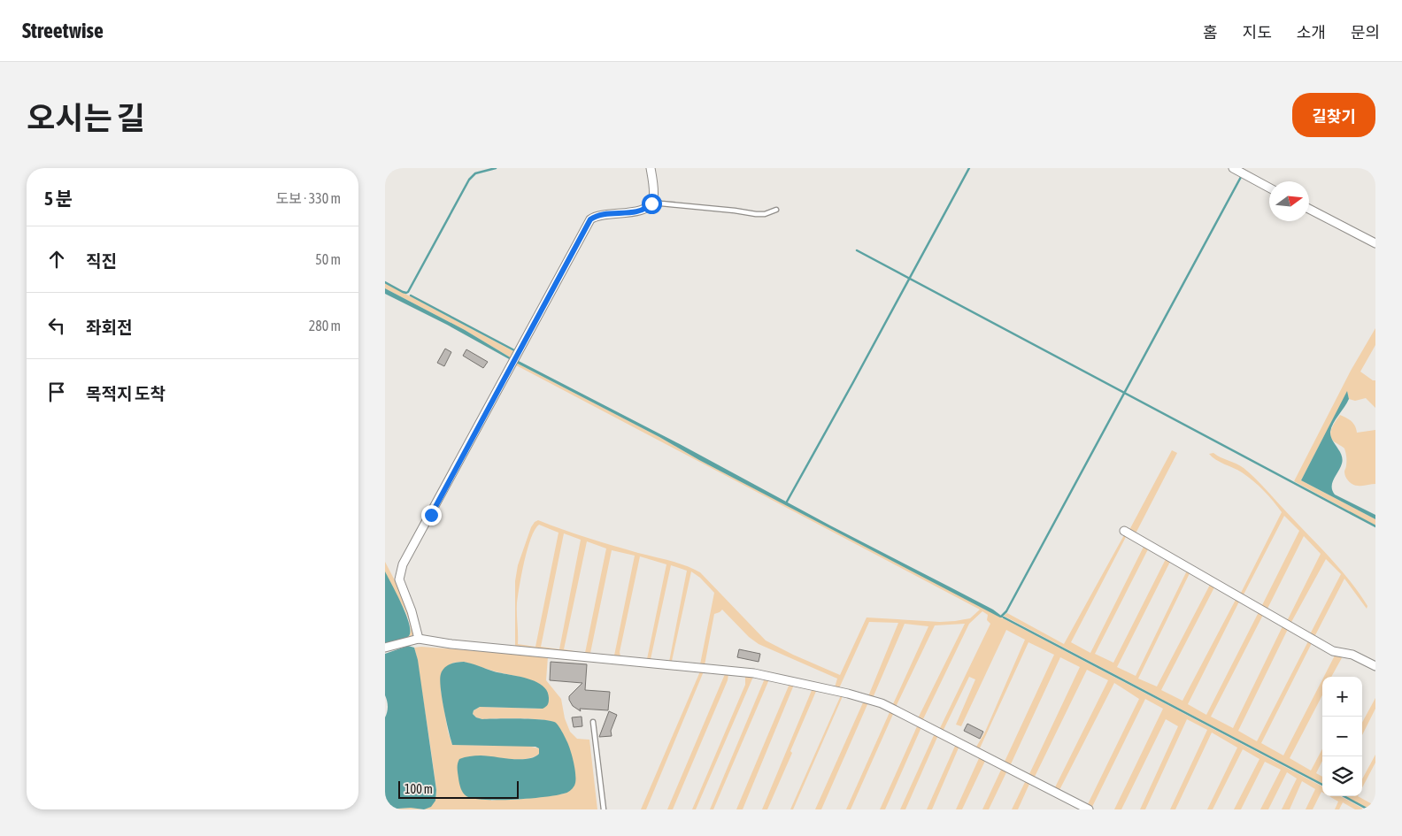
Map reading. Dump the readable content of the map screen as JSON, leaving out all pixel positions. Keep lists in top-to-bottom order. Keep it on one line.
{"scale_bar":"100 m","north":"right","page":{"header":"Streetwise","nav":["홈","지도","소개","문의"],"title":"오시는 길","buttons":"길찾기","heading":["5 분","도보 · 330 m"],"list":[["직진","50 m"],["좌회전","280 m"],"목적지 도착"],"map_buttons":["+","−"],"scale":"100 m"}}
